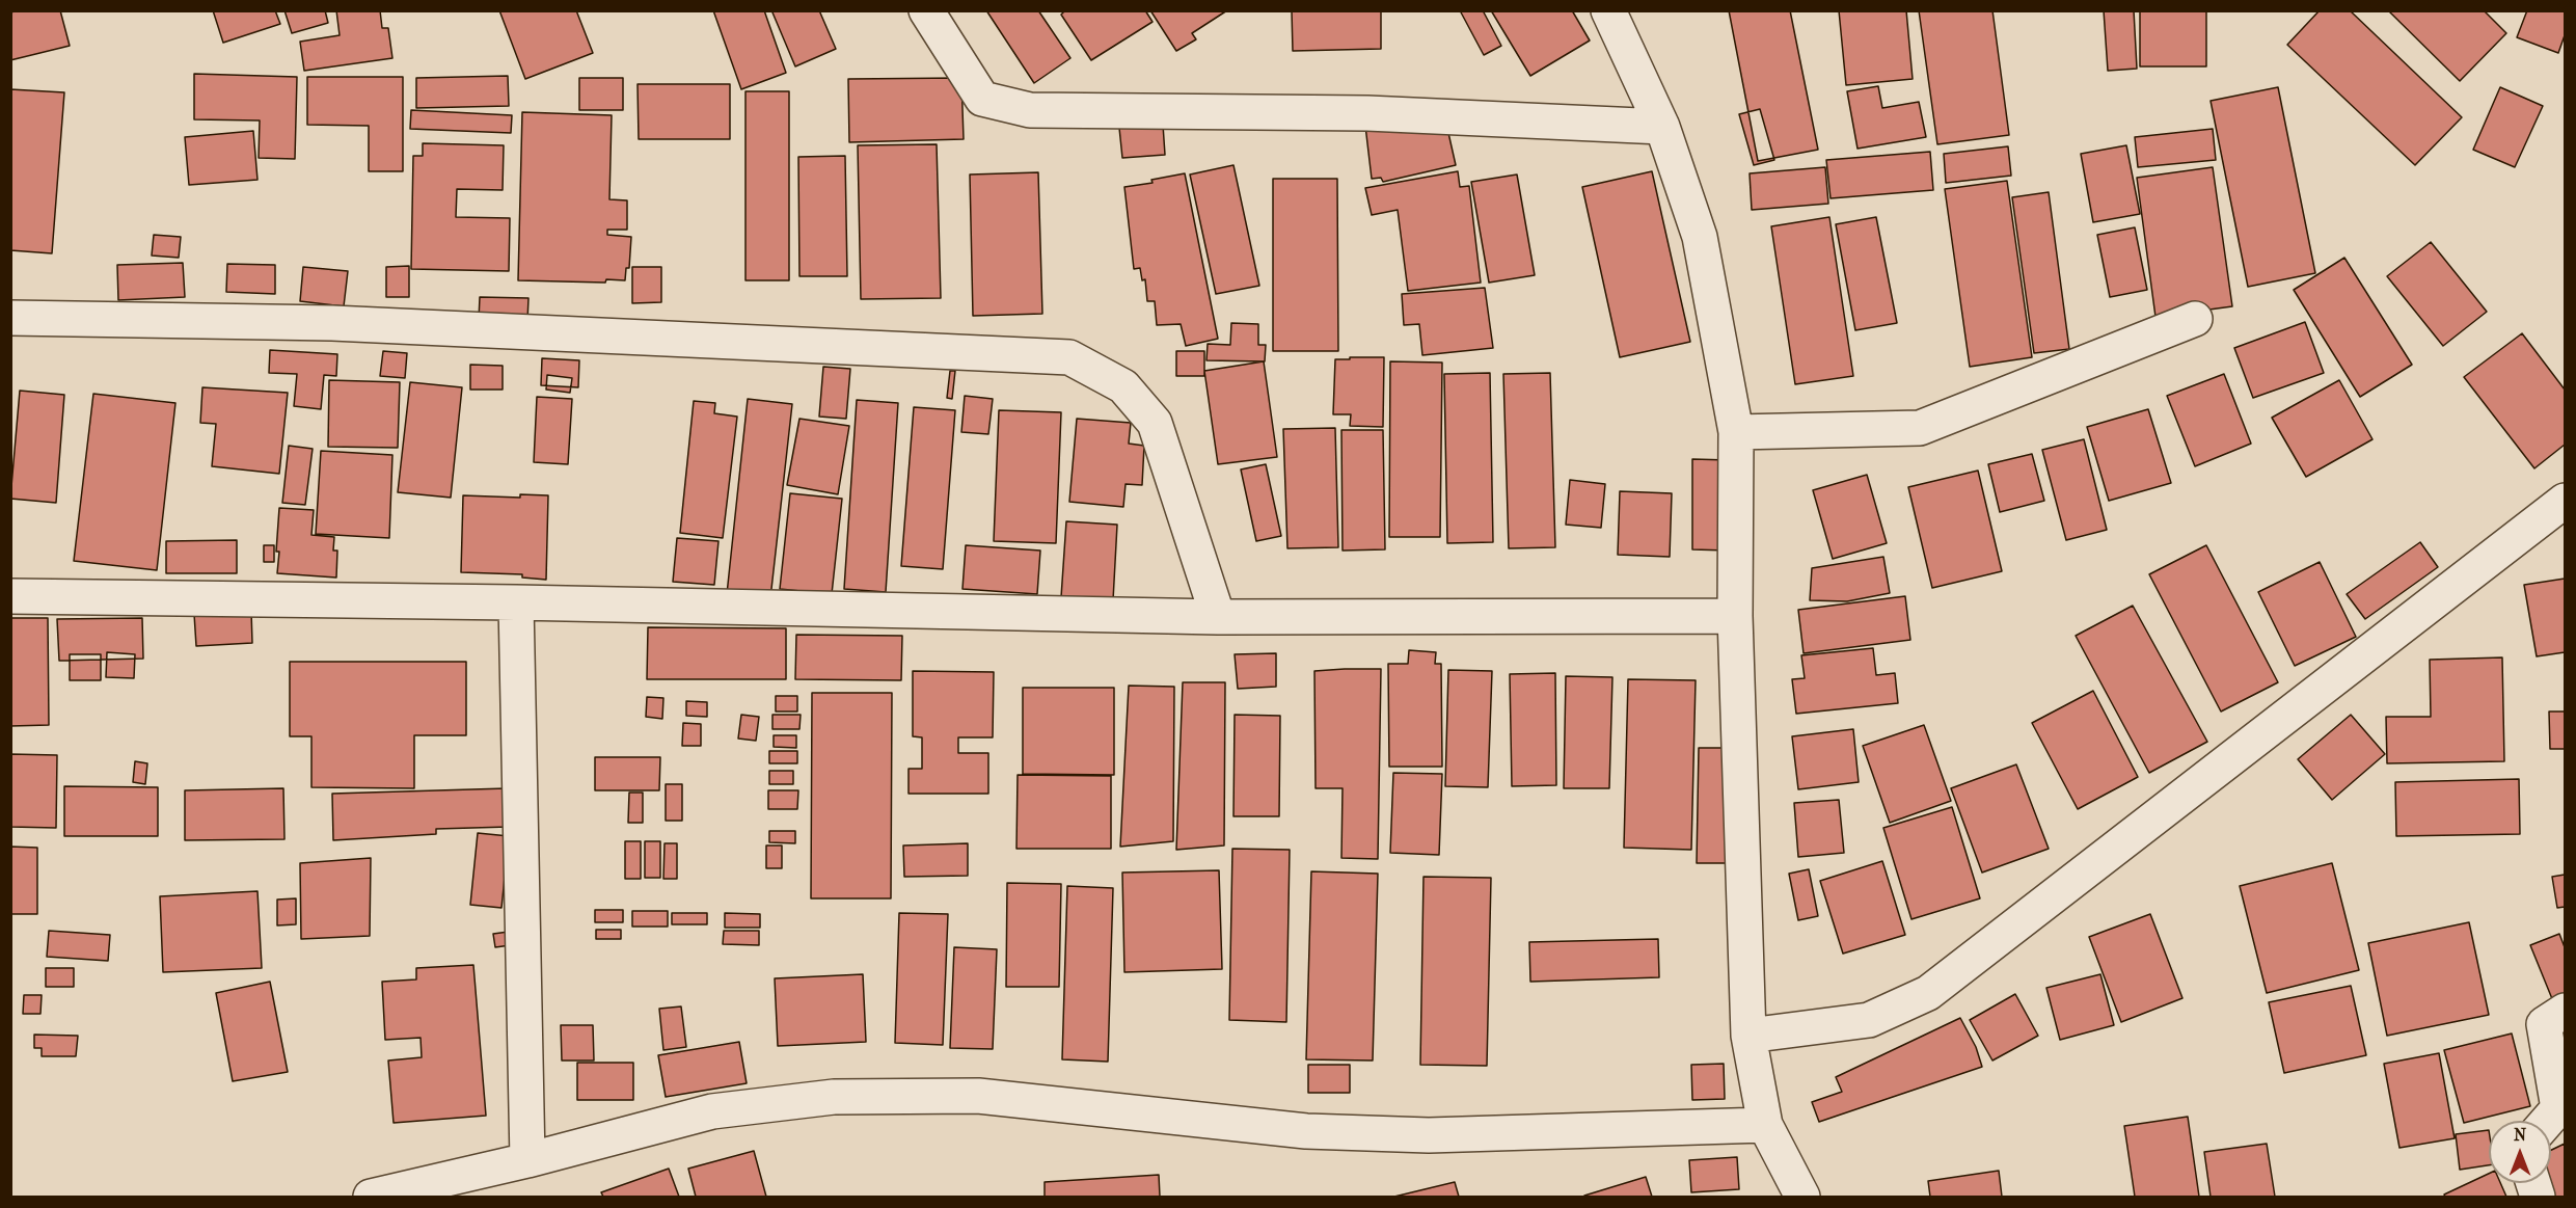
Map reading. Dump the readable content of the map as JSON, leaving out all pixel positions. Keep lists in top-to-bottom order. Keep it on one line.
{"north":"top"}
